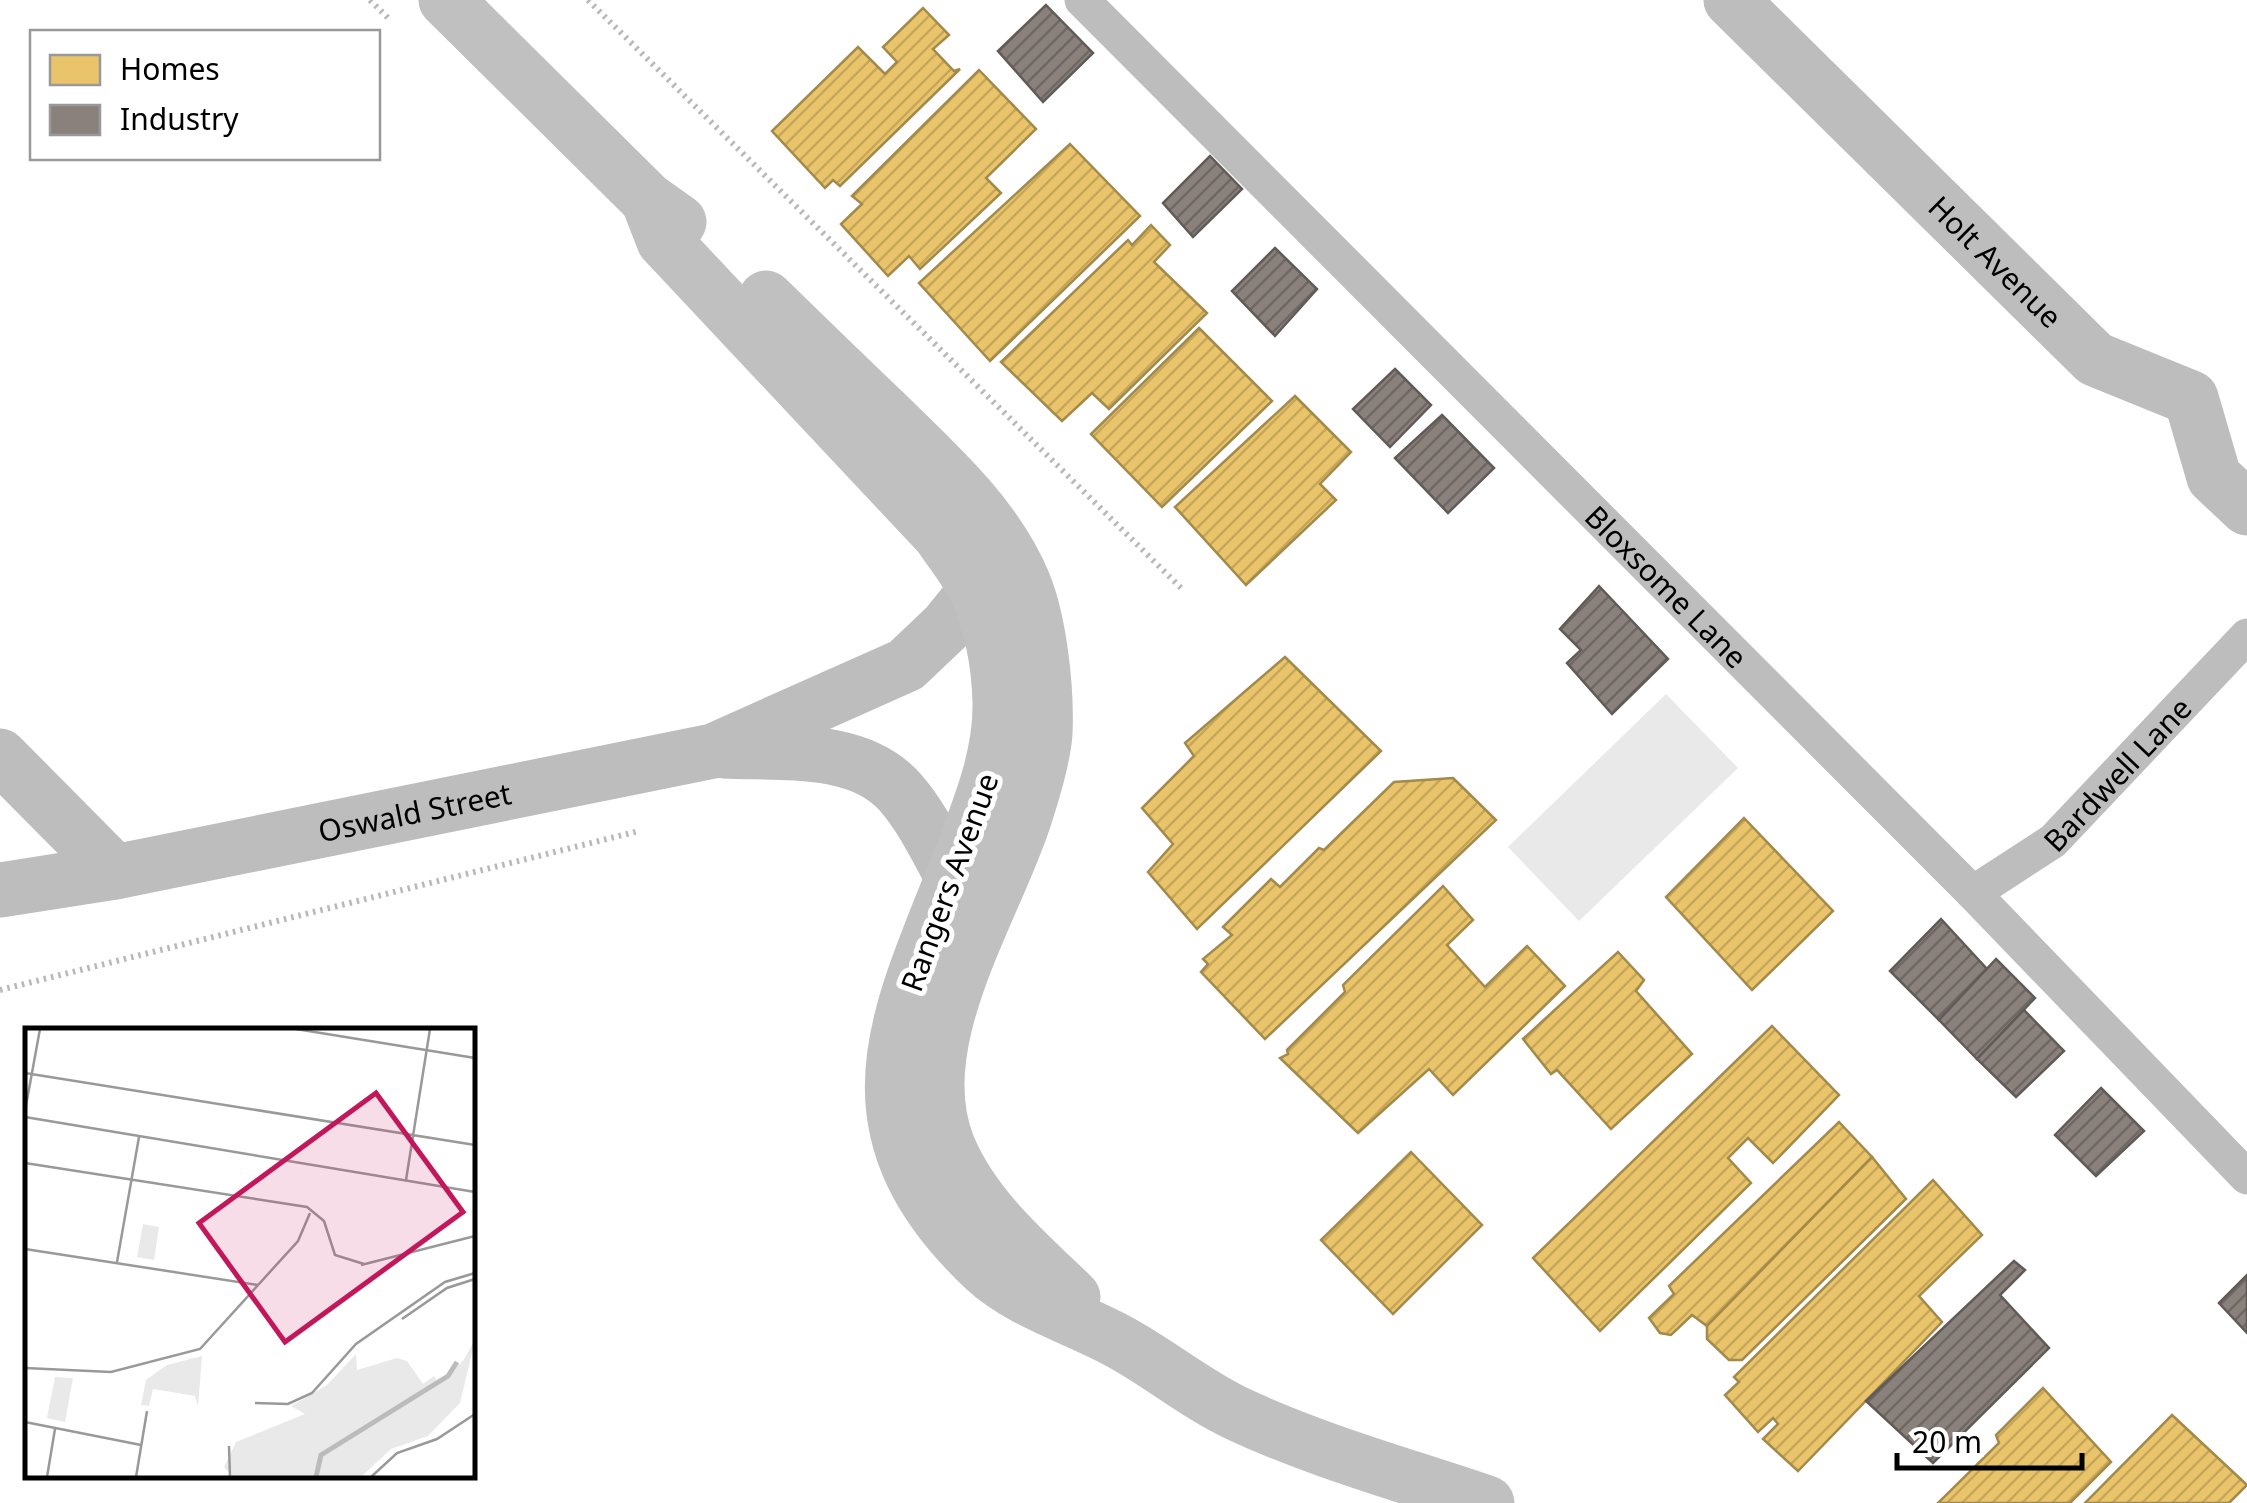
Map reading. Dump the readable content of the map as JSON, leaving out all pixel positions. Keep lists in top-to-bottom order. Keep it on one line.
{"streets":{"street":["Holt Avenue","Oswald Street","Rangers Avenue"],"lane":["Bloxsome Lane","Bardwell Lane"]},"crossings":[["Bloxsome Lane","Bardwell Lane"],["Oswald Street","Rangers Avenue"]],"legend":["Homes","Industry"],"scale_bar":"20 m"}
